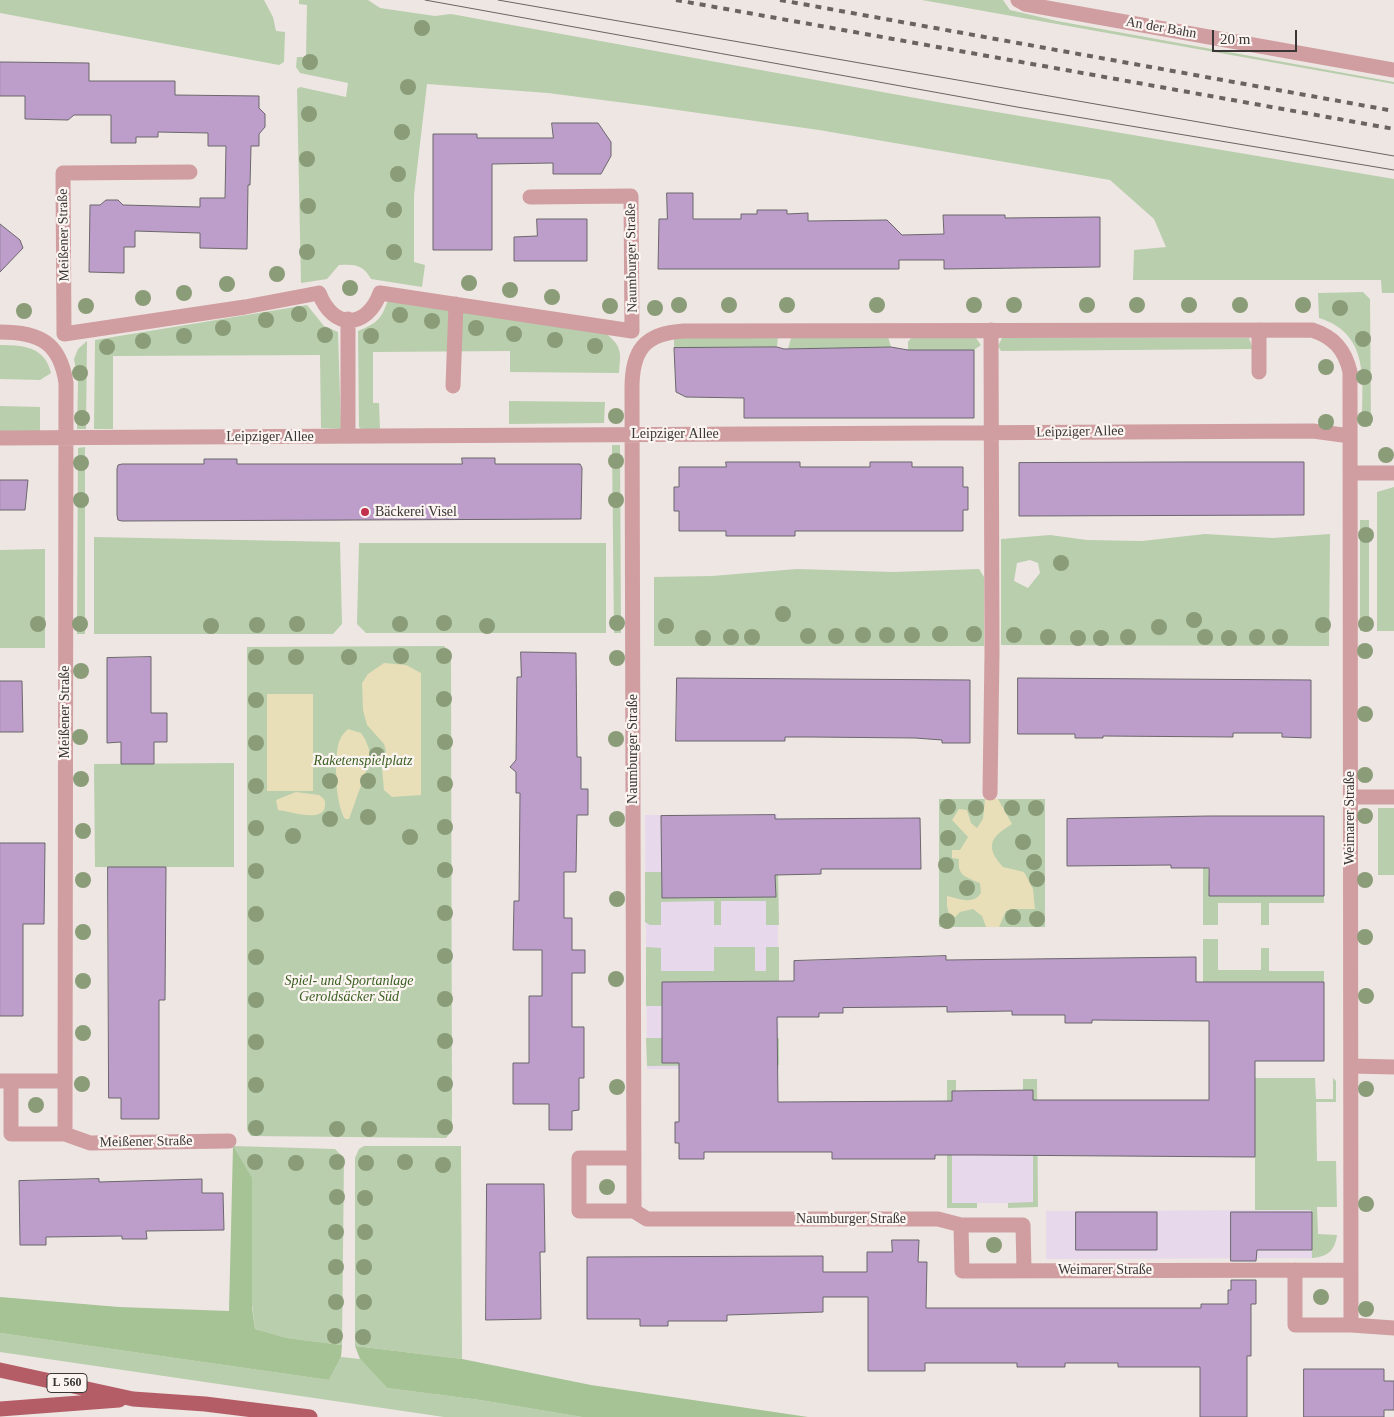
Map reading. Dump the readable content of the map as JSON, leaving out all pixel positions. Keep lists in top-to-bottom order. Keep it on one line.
{"streets":{"main road":["L 560"],"street":["An der Bahn","Meißener Straße","Naumburger Straße","Leipziger Allee","Weimarer Straße"]},"crossings":[["Meißener Straße","Leipziger Allee"],["Naumburger Straße","Leipziger Allee"],["Naumburger Straße","Weimarer Straße"],["Leipziger Allee","Weimarer Straße"]],"parks":["Raketenspielplatz","Spiel- und Sportanlage Geroldsäcker Süd"],"places":["Bäckerei Visel"],"scale_bar":"20 m"}
